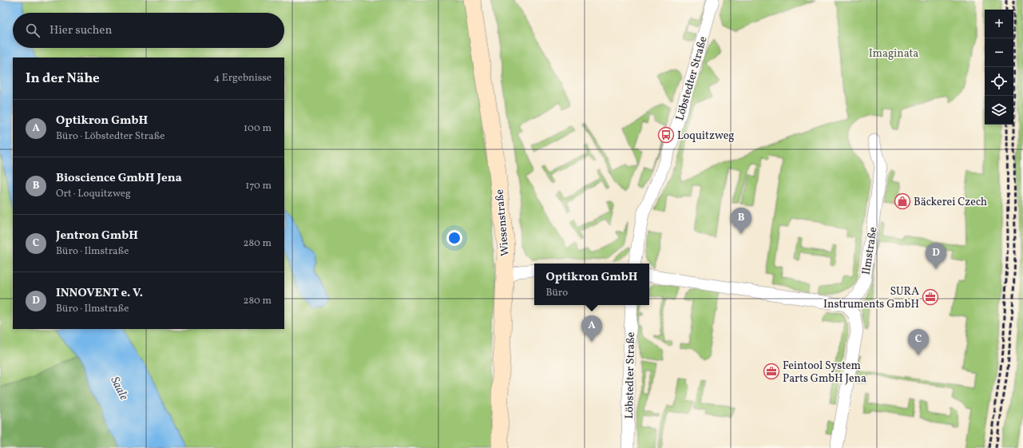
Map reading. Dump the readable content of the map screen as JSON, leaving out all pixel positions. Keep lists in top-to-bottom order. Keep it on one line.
{"streets":{"street":["Löbstedter Straße","Wiesenstraße","Ilmstraße"]},"water":["Saale"],"parks":["Imaginata"],"places":{"bus stop":["Loquitzweg"],"shop":["Bäckerei Czech"],"office":["SURA Instruments GmbH","Feintool System Parts GmbH Jena"]},"page":{"map_buttons":["+","−"],"search":"Hier suchen","heading":["In der Nähe","4 Ergebnisse"],"list":[{"mark":"A","name":"Optikron GmbH","note":"Büro · Löbstedter Straße","value":"100 m"},{"mark":"B","name":"Bioscience GmbH Jena","note":"Ort · Loquitzweg","value":"170 m"},{"mark":"C","name":"Jentron GmbH","note":"Büro · Ilmstraße","value":"280 m"},{"mark":"D","name":"INNOVENT e. V.","note":"Büro · Ilmstraße","value":"280 m"}],"pins":["B","D","A","C"],"popup":["Optikron GmbH","Büro"]}}
